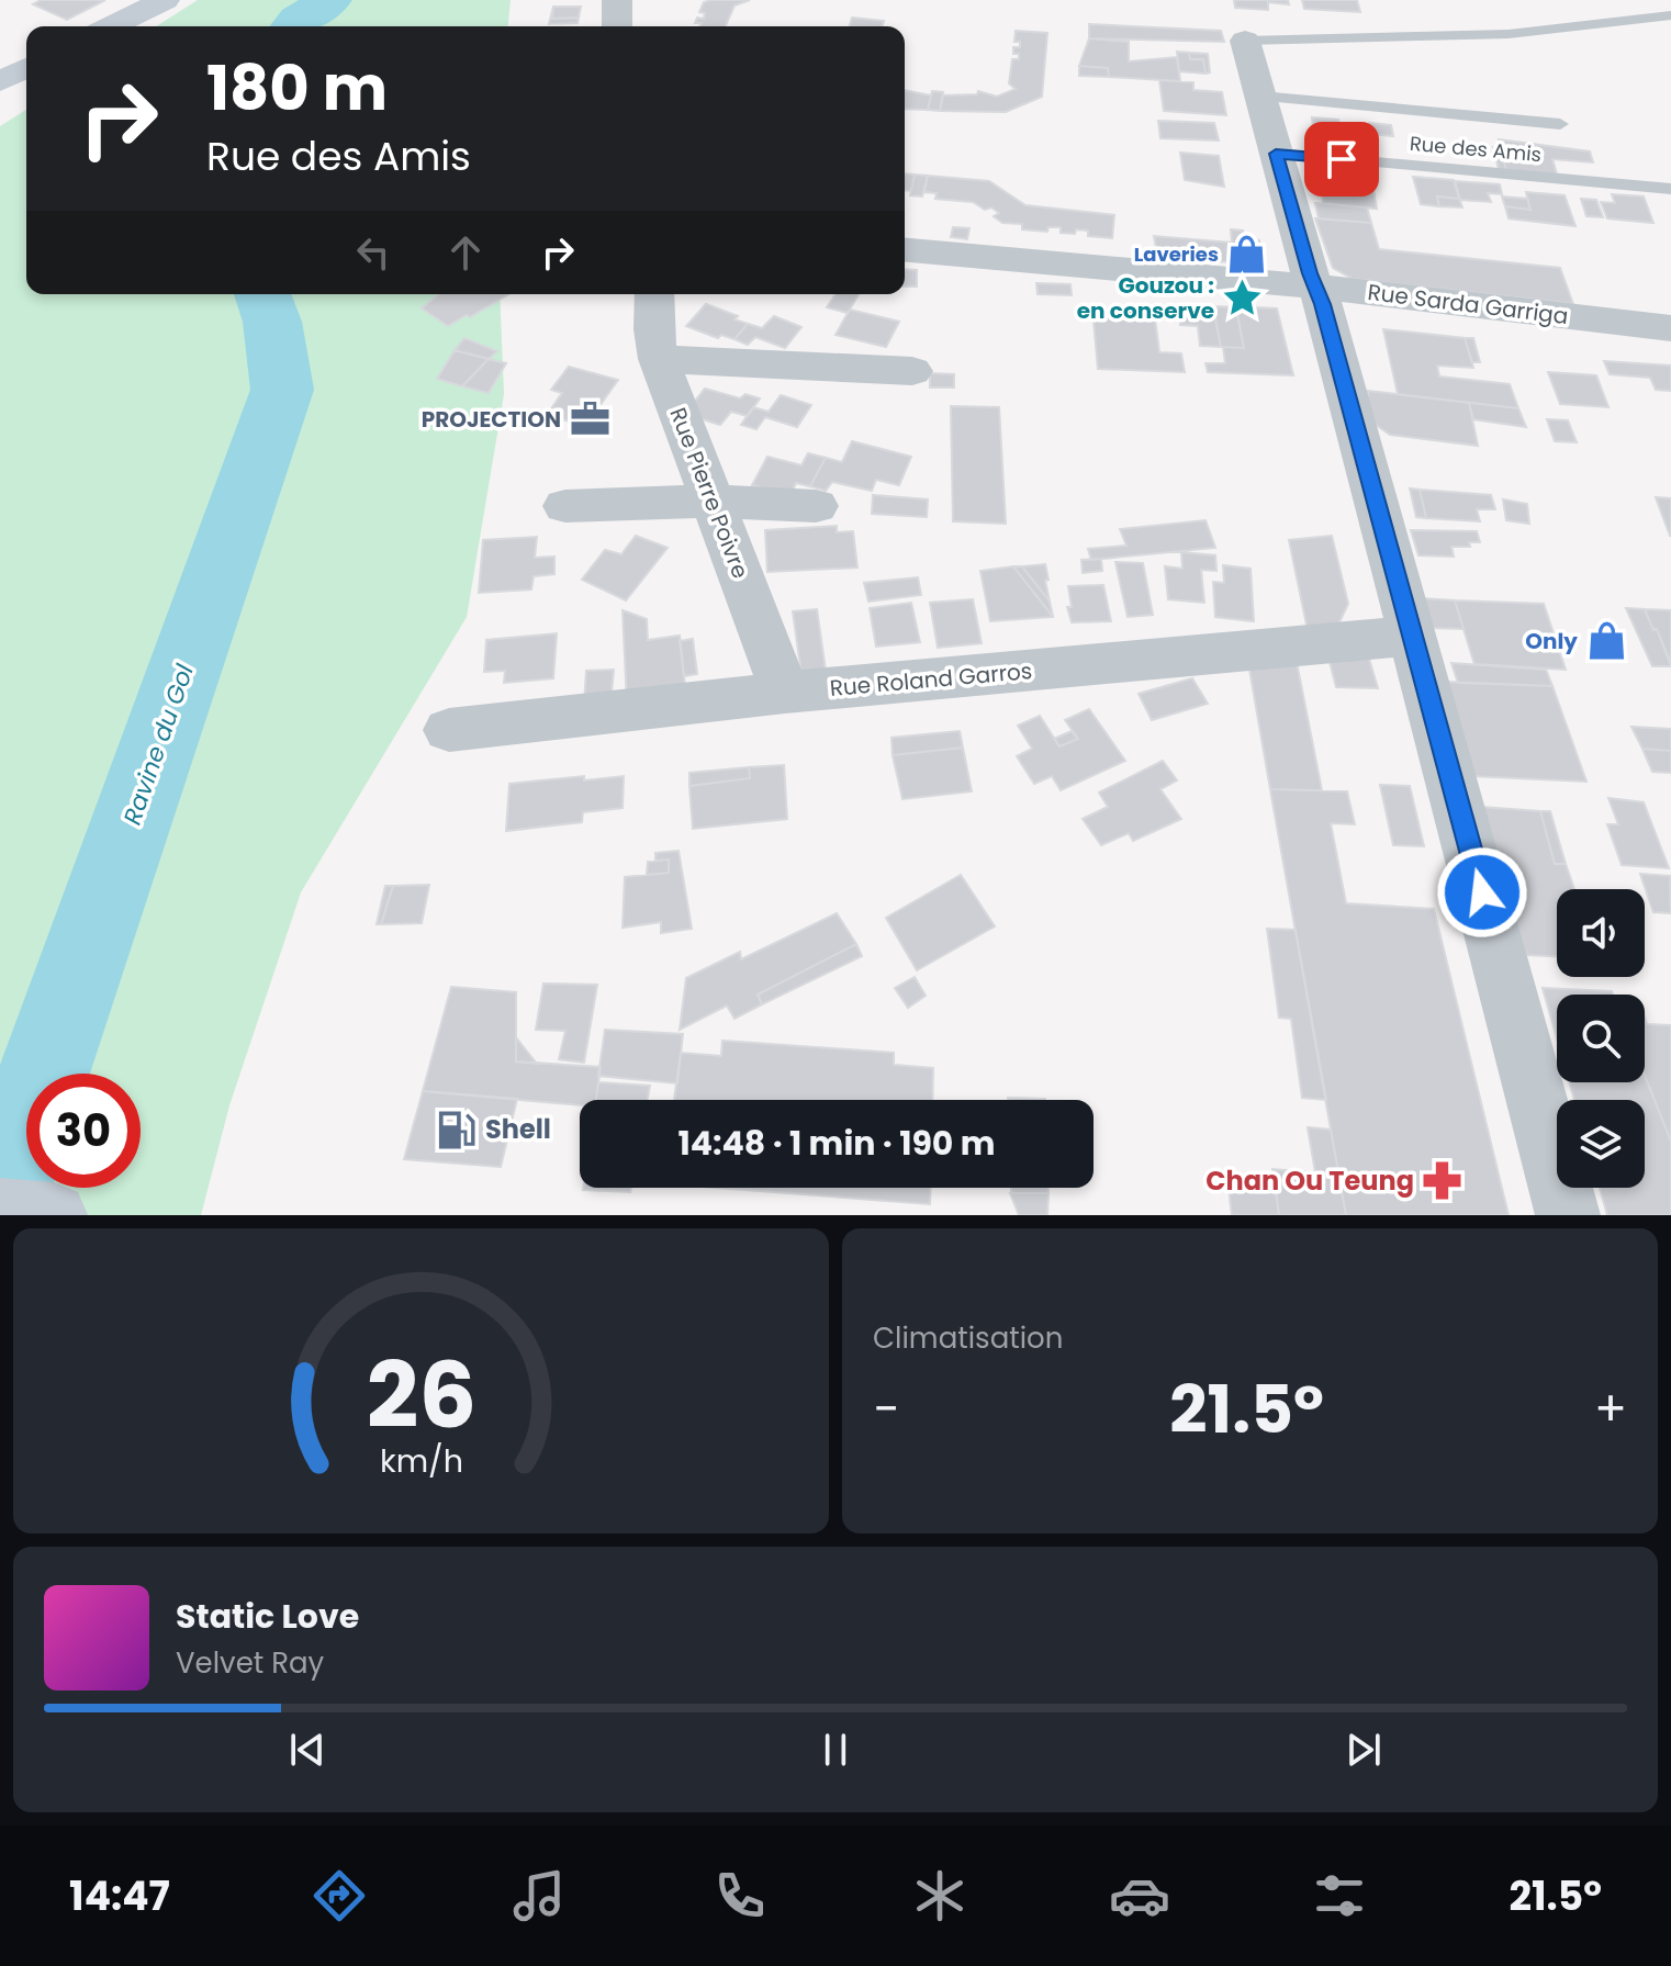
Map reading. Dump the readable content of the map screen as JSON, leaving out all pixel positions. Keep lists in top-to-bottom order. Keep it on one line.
{"streets":{"street":["Rue Sarda Garriga","Rue Pierre Poivre","Rue Roland Garros"],"lane":["Rue des Amis"]},"crossings":[["Rue Pierre Poivre","Rue Roland Garros"]],"water":["Ravine du Gol"],"places":{"shop":["Laveries","Only"],"place":["Gouzou : en conserve"],"office":["PROJECTION"],"fuel station":["Shell"],"pharmacy":["Chan Ou Teung"]},"page":{"turn":["180 m","Rue des Amis"],"limit":"30","trip":"14:48 · 1 min · 190 m","tile":"Climatisation","heat":["−","21.5°","+"],"song":["Static Love","Velvet Ray"],"tabs":["14:47","21.5°"],"gauge":["26","km/h"]}}
